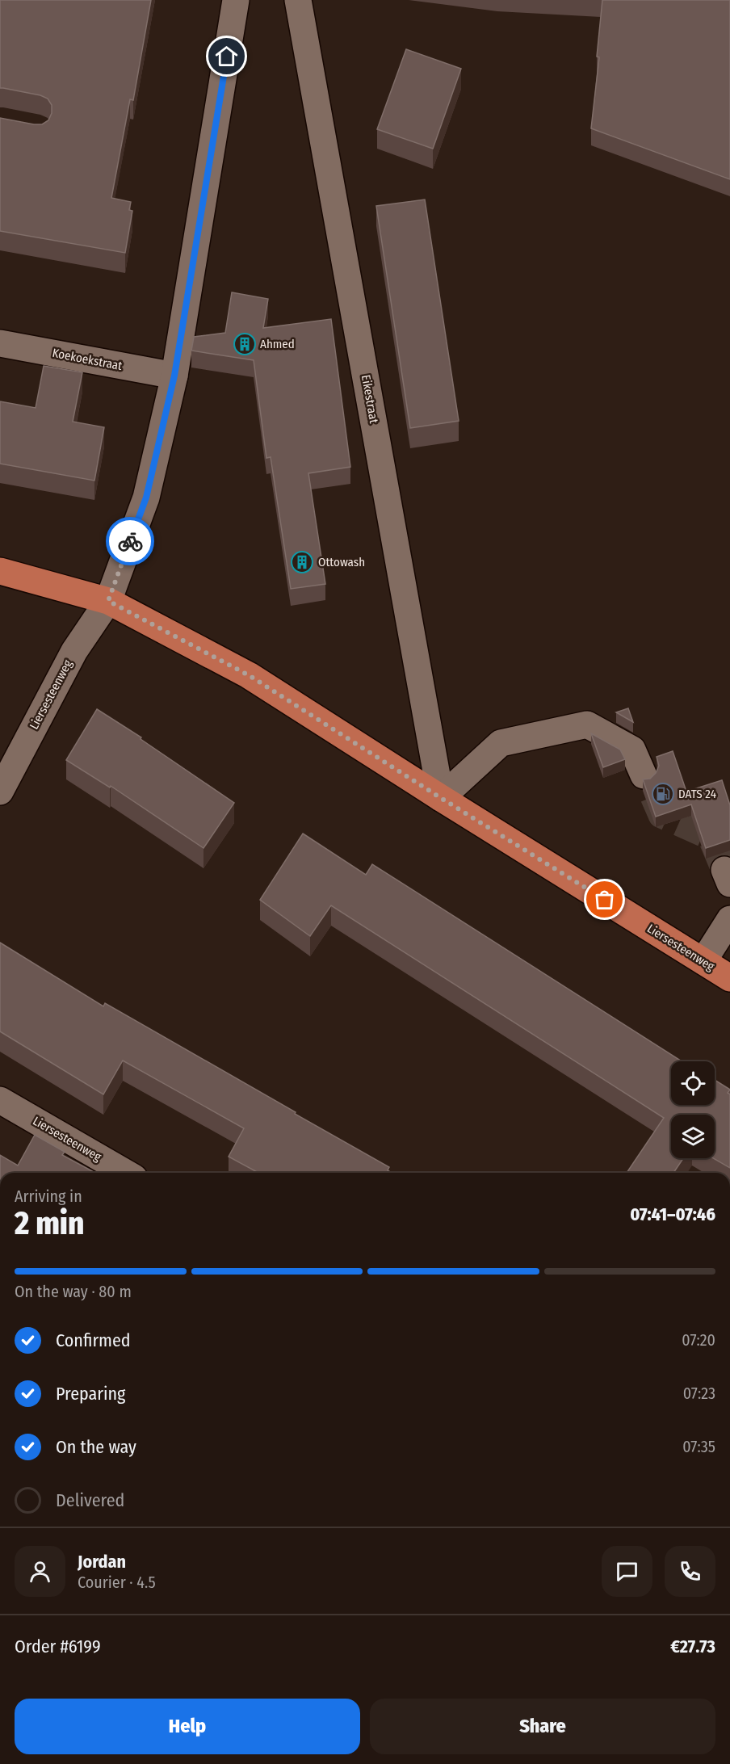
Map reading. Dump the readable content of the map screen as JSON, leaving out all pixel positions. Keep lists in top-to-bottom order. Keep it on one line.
{"streets":{"main road":["Liersesteenweg"],"street":["Koekoekstraat","Eikestraat"]},"crossings":[["Eikestraat","Liersesteenweg"]],"places":{"building":["Ahmed","Ottowash"],"fuel station":["DATS 24"]},"page":{"heading":["2 min","Arriving in","07:41–07:46"],"panel":["Jordan","Courier · 4.5","Order #6199","€27.73"],"bar":"On the way · 80 m","list":[["Confirmed","07:20"],["Preparing","07:23"],["On the way","07:35"],"Delivered"],"buttons":["Help","Share"]}}
